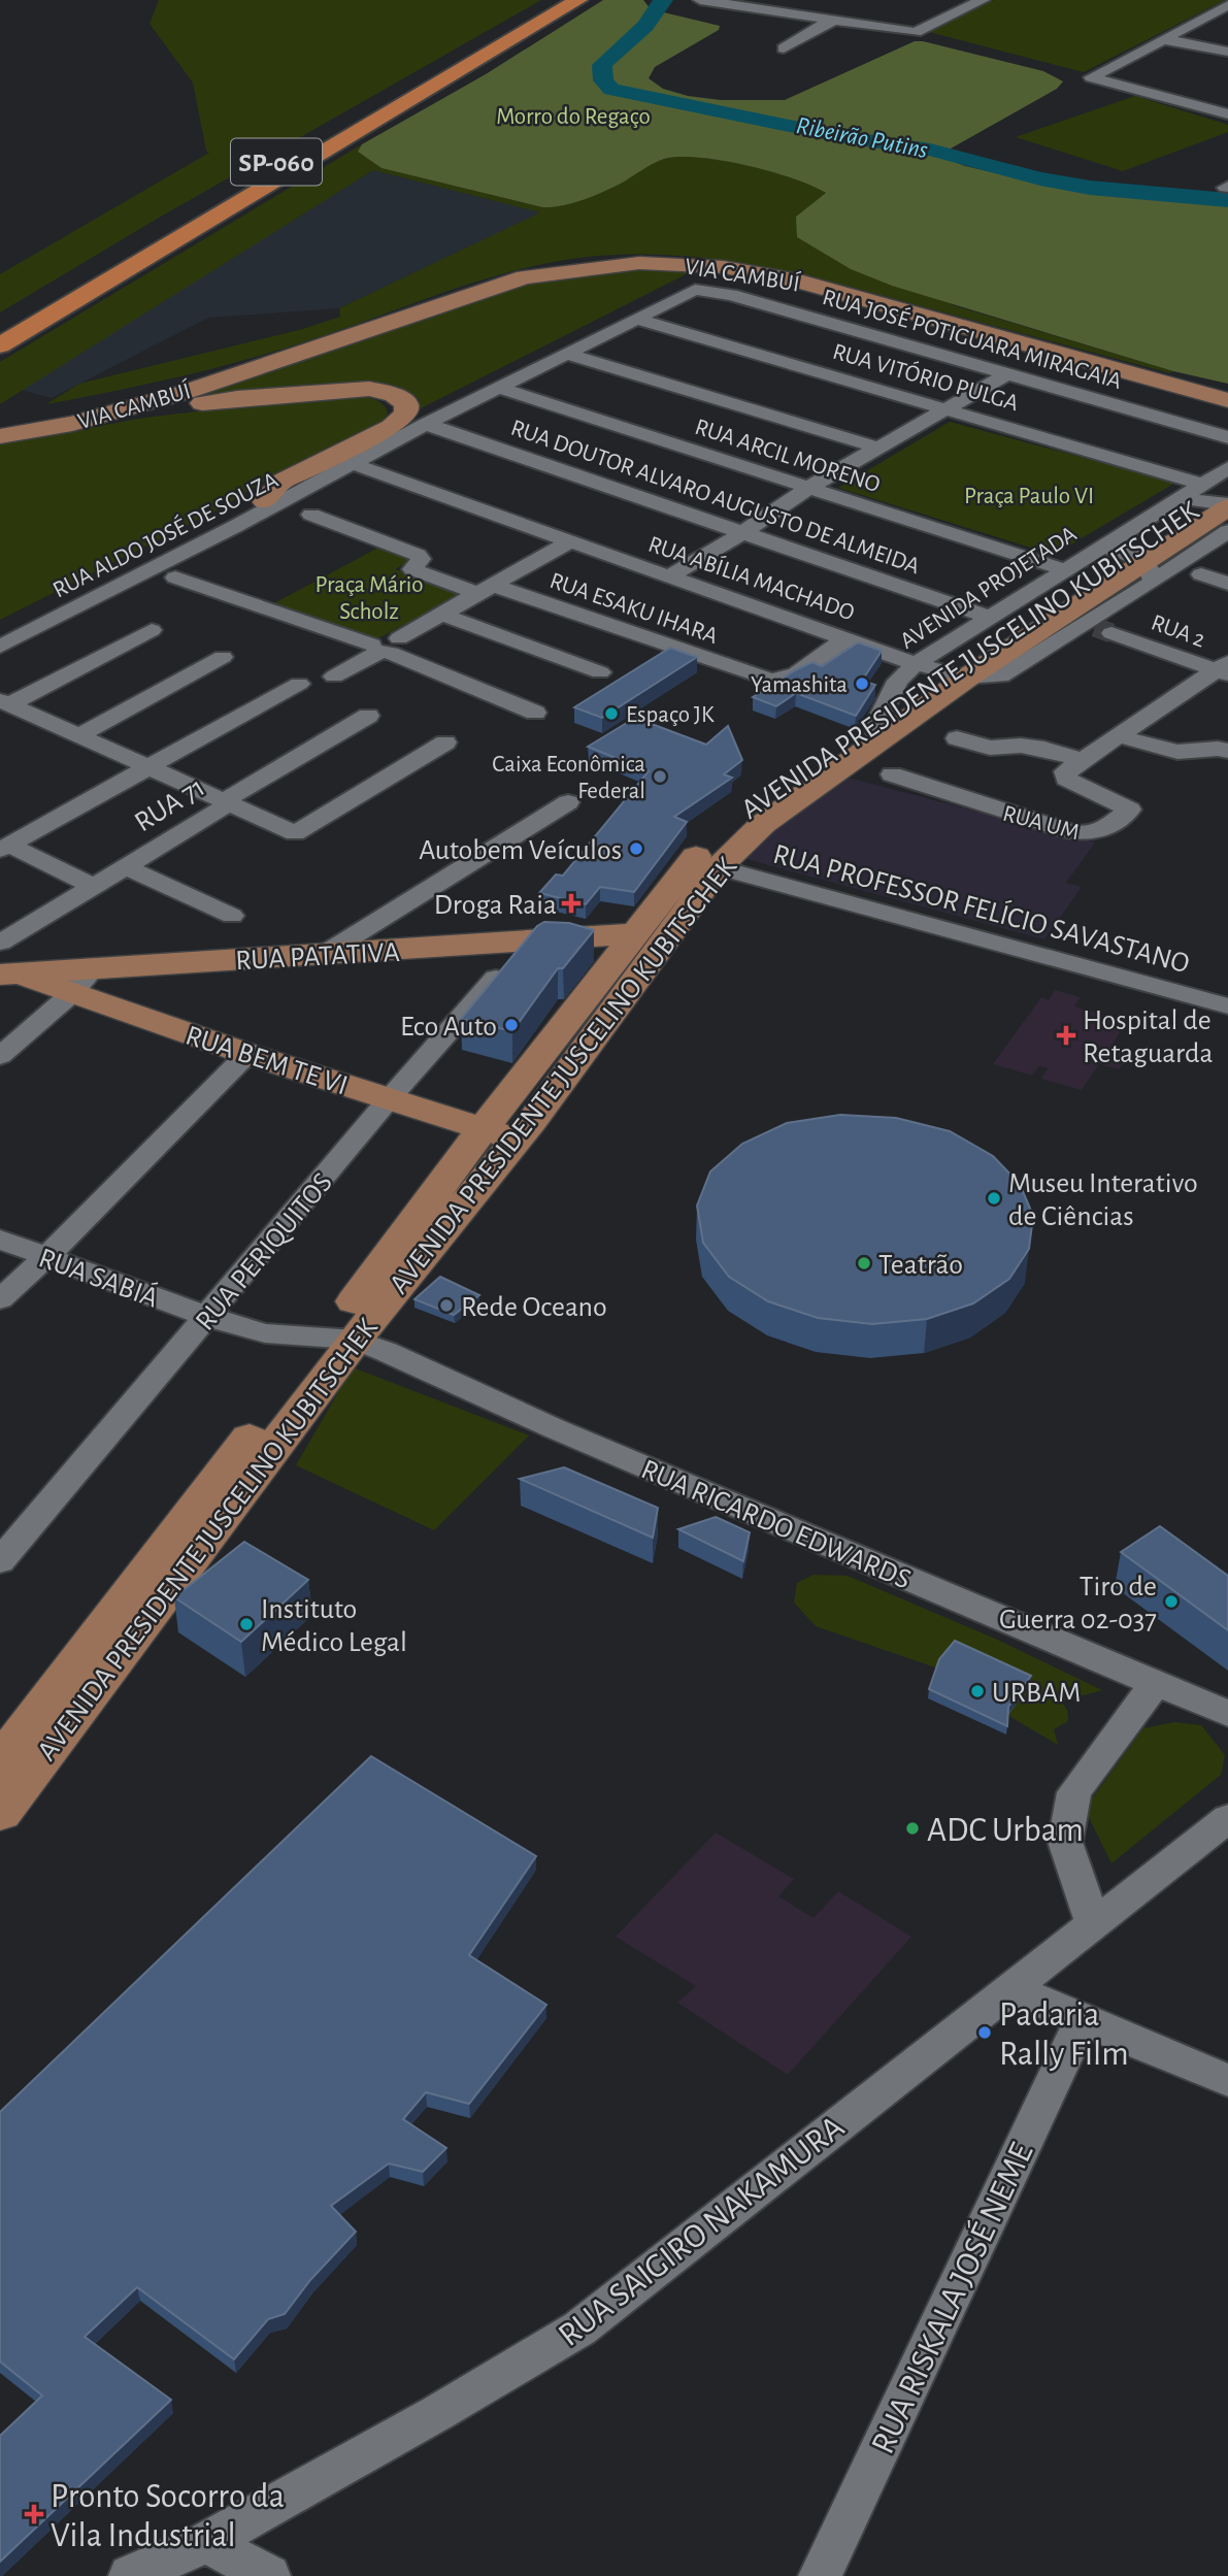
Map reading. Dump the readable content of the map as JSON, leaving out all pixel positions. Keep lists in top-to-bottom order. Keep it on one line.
{"streets":{"highway":["SP-060"],"main road":["VIA CAMBUÍ","AVENIDA PRESIDENTE JUSCELINO KUBITSCHEK","RUA PATATIVA","RUA BEM TE VI"],"street":["RUA JOSÉ POTIGUARA MIRAGAIA","RUA VITÓRIO PULGA","RUA ARCIL MORENO","RUA DOUTOR ALVARO AUGUSTO DE ALMEIDA","RUA ALDO JOSÉ DE SOUZA","RUA ABÍLIA MACHADO","AVENIDA PROJETADA","RUA ESAKU IHARA","RUA 2","RUA 71","RUA UM","RUA PROFESSOR FELÍCIO SAVASTANO","RUA PERIQUITOS","RUA SABIÁ","RUA RICARDO EDWARDS","RUA SAIGIRO NAKAMURA","RUA RISKALA JOSÉ NEME"]},"crossings":[["RUA JOSÉ POTIGUARA MIRAGAIA","RUA ALDO JOSÉ DE SOUZA"],["RUA VITÓRIO PULGA","RUA ALDO JOSÉ DE SOUZA"],["RUA VITÓRIO PULGA","AVENIDA PRESIDENTE JUSCELINO KUBITSCHEK"],["RUA ARCIL MORENO","RUA ALDO JOSÉ DE SOUZA"],["RUA ARCIL MORENO","AVENIDA PROJETADA"],["RUA DOUTOR ALVARO AUGUSTO DE ALMEIDA","RUA ALDO JOSÉ DE SOUZA"],["RUA DOUTOR ALVARO AUGUSTO DE ALMEIDA","AVENIDA PROJETADA"],["RUA ALDO JOSÉ DE SOUZA","RUA ABÍLIA MACHADO"],["RUA ABÍLIA MACHADO","AVENIDA PROJETADA"],["RUA ABÍLIA MACHADO","RUA ESAKU IHARA"],["RUA ABÍLIA MACHADO","RUA 2"],["RUA ABÍLIA MACHADO","AVENIDA PRESIDENTE JUSCELINO KUBITSCHEK"],["AVENIDA PROJETADA","AVENIDA PRESIDENTE JUSCELINO KUBITSCHEK"],["AVENIDA PRESIDENTE JUSCELINO KUBITSCHEK","RUA PROFESSOR FELÍCIO SAVASTANO"],["AVENIDA PRESIDENTE JUSCELINO KUBITSCHEK","RUA PATATIVA"],["AVENIDA PRESIDENTE JUSCELINO KUBITSCHEK","RUA BEM TE VI"],["AVENIDA PRESIDENTE JUSCELINO KUBITSCHEK","RUA SABIÁ"],["AVENIDA PRESIDENTE JUSCELINO KUBITSCHEK","RUA RICARDO EDWARDS"],["RUA PATATIVA","RUA BEM TE VI"],["RUA PATATIVA","RUA PERIQUITOS"],["RUA BEM TE VI","RUA PERIQUITOS"],["RUA PERIQUITOS","RUA SABIÁ"],["RUA SABIÁ","RUA RICARDO EDWARDS"]],"water":["Ribeirão Putins"],"parks":["Morro do Regaço","Praça Paulo VI","Praça Mário Scholz"],"places":{"other":["Yamashita","Espaço JK","Caixa Econômica Federal","Autobem Veículos","Eco Auto","Museu Interativo de Ciências","Teatrão","Rede Oceano","Tiro de Guerra 02-037","Instituto Médico Legal","URBAM","ADC Urbam","Padaria Rally Film"],"health":["Droga Raia","Hospital de Retaguarda","Pronto Socorro da Vila Industrial"]}}
